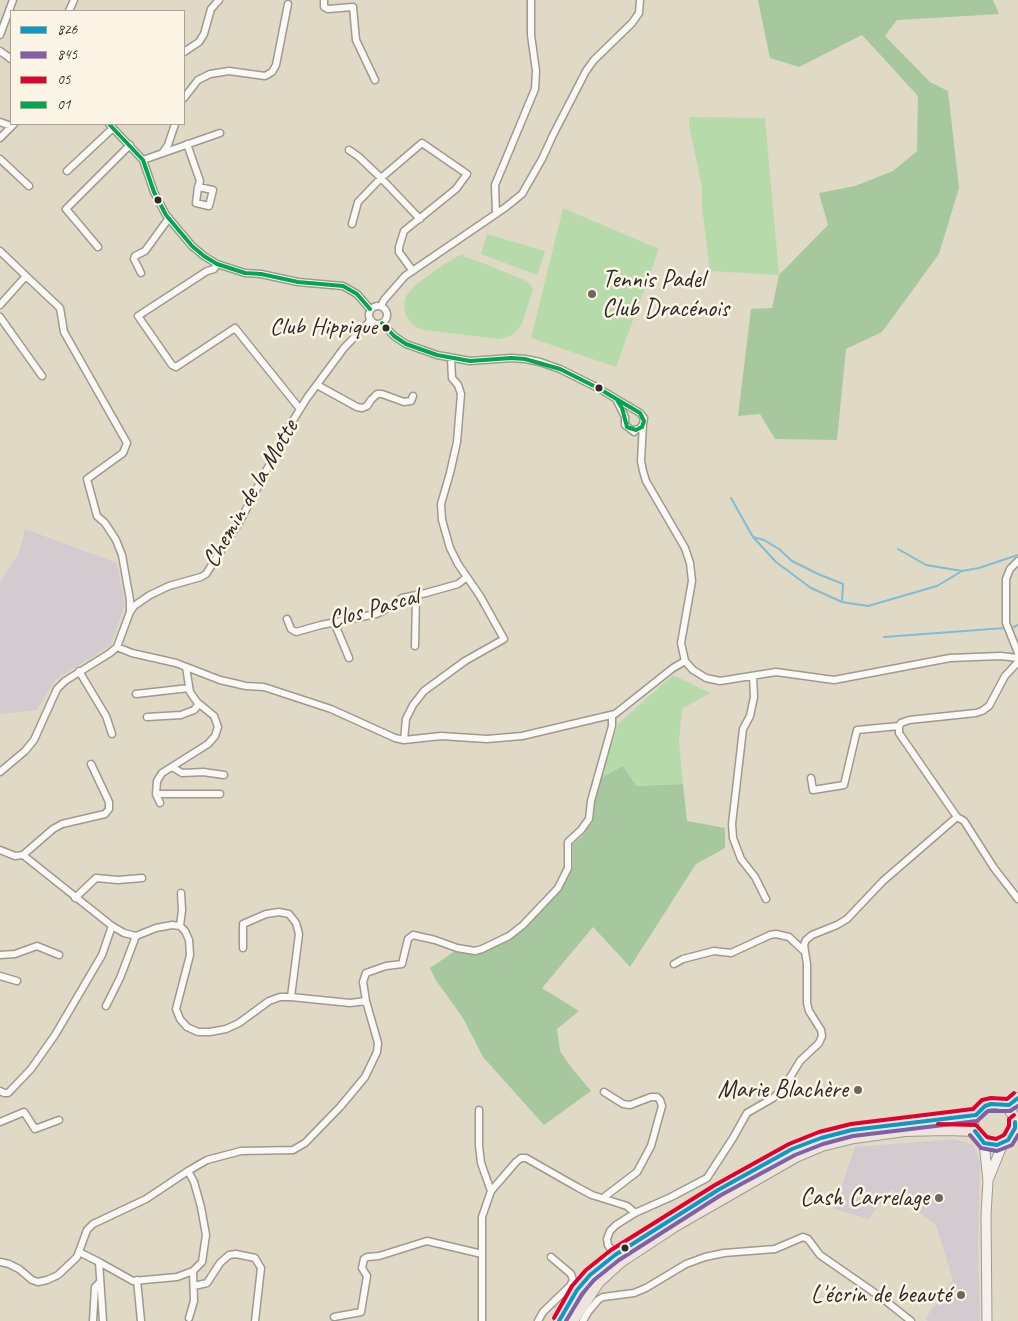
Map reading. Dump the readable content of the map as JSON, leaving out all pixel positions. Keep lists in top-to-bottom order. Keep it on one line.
{"streets":{"street":["Chemin de la Motte","Clos Pascal"]},"places":["Tennis Padel Club Dracénois","Club Hippique","Marie Blachère","Cash Carrelage","L'écrin de beauté"],"lines":["transit line 01","transit line 05","transit line 826","transit line 845"],"legend":["826","845","05","01"]}
